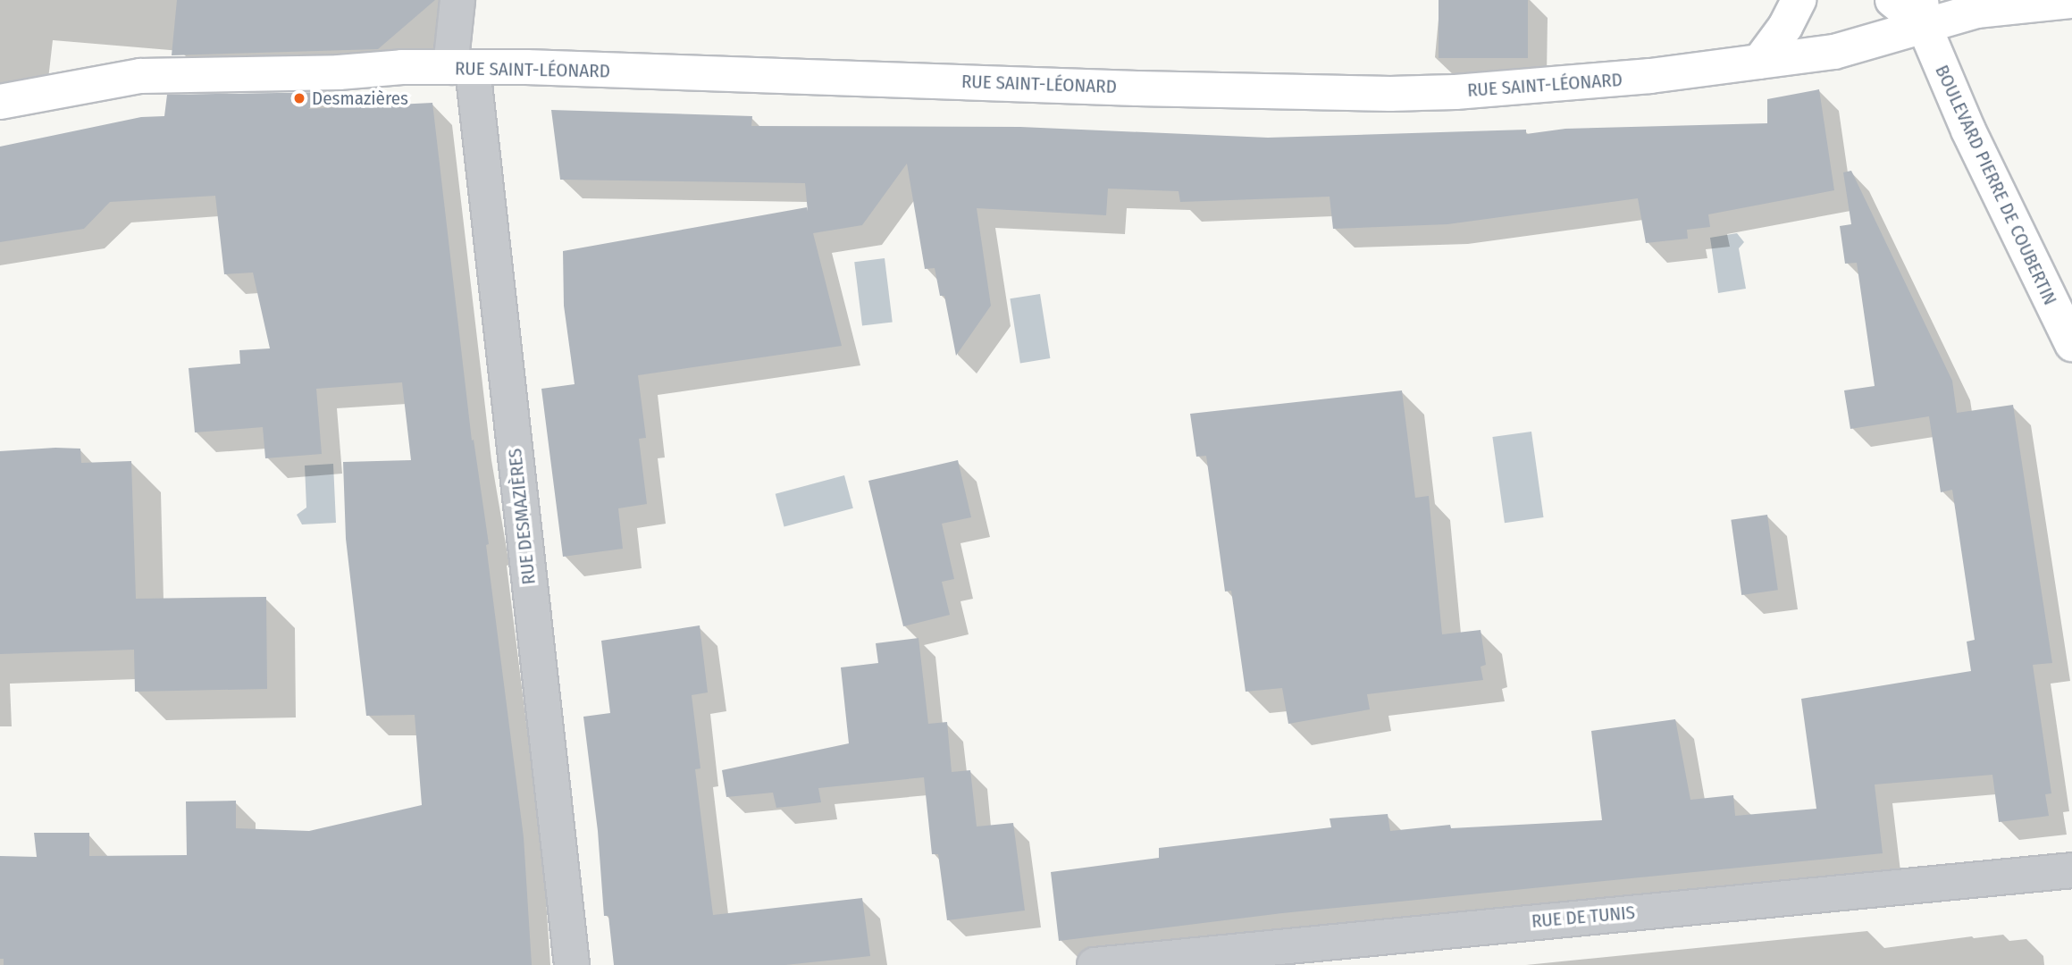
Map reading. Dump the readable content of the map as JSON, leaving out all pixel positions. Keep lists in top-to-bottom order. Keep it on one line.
{"streets":{"street":["RUE SAINT-LÉONARD","BOULEVARD PIERRE DE COUBERTIN","RUE DESMAZIÈRES","RUE DE TUNIS"]},"crossings":[["RUE SAINT-LÉONARD","BOULEVARD PIERRE DE COUBERTIN"],["RUE SAINT-LÉONARD","RUE DESMAZIÈRES"]],"places":["Desmazières"]}
